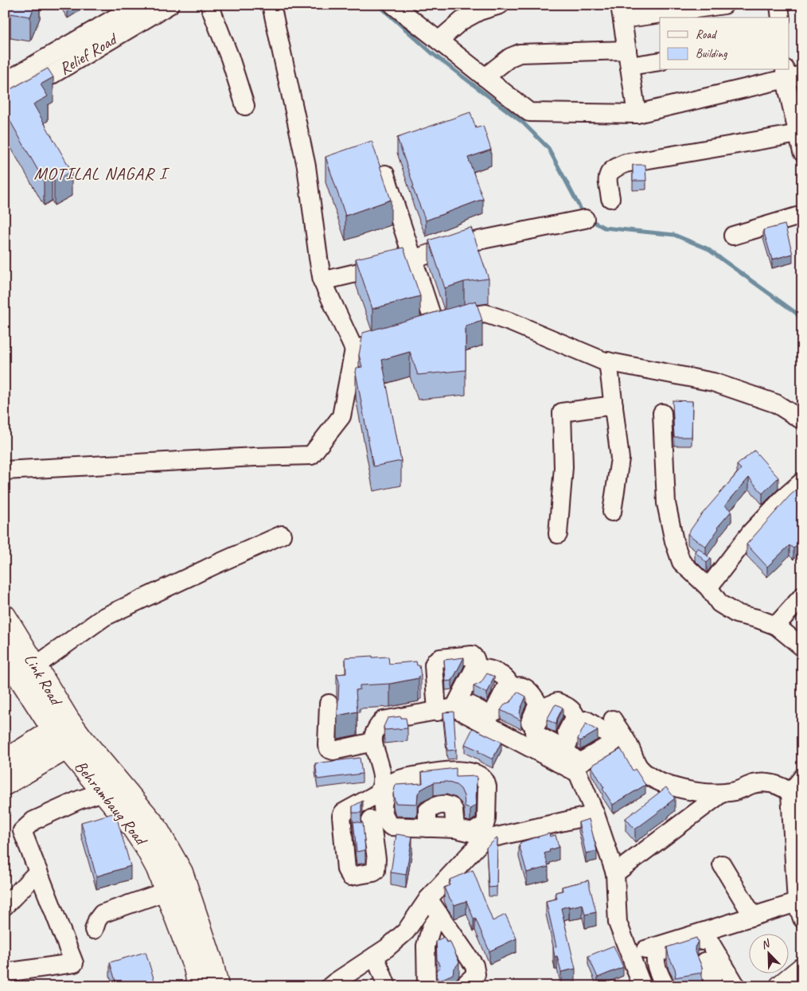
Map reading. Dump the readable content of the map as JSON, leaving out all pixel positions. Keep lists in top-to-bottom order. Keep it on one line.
{"streets":{"main road":["Link Road","Behrambaug Road"],"street":["Relief Road"]},"crossings":[["Link Road","Behrambaug Road"]],"districts":["MOTILAL NAGAR I"],"legend":["Road","Building"],"north":"top left"}
